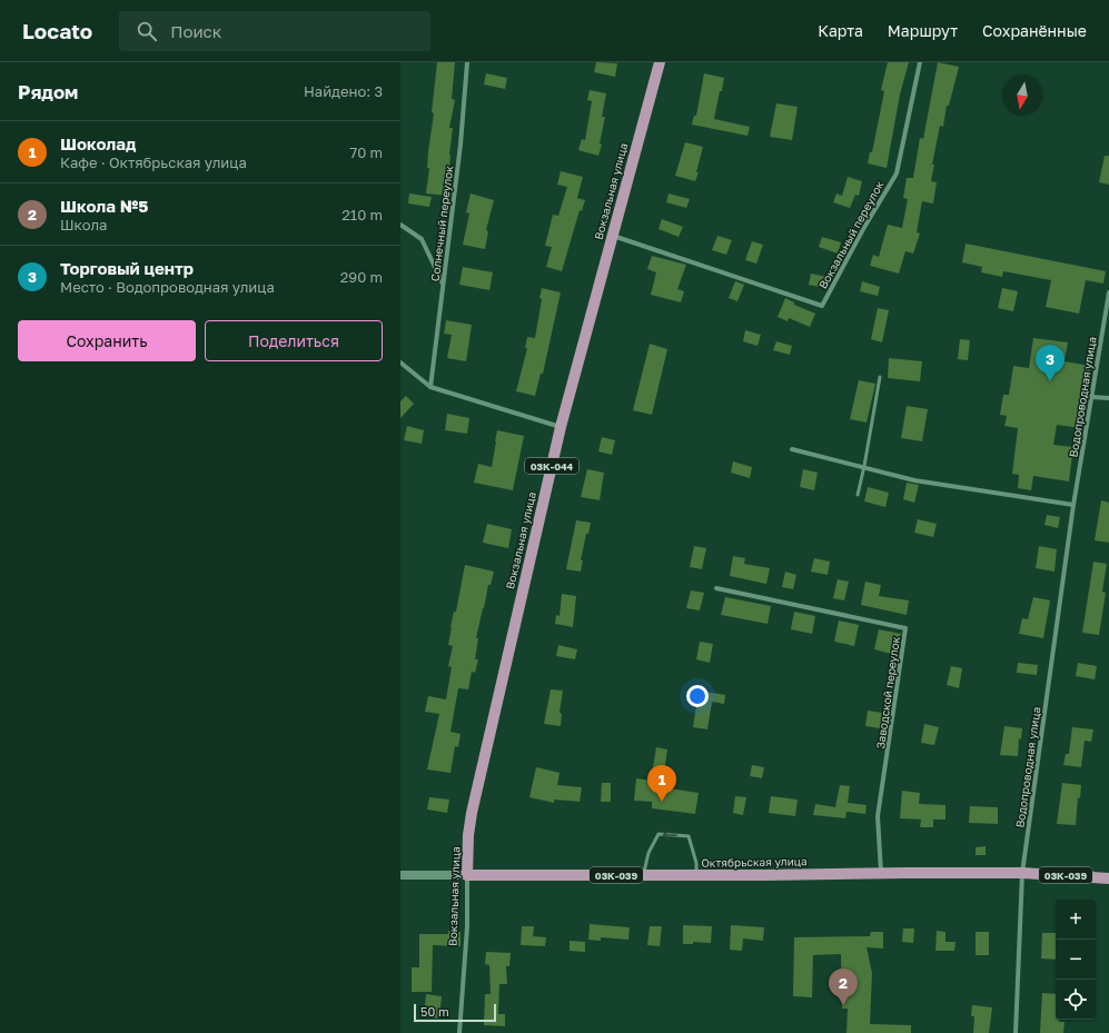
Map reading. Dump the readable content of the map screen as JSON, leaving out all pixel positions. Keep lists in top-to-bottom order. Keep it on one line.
{"streets":{"main road":["Вокзальная улица","03К-044","Октябрьская улица","03К-039"],"street":["Солнечный переулок","Вокзальный переулок","Водопроводная улица","Заводской переулок"]},"crossings":[["Вокзальная улица","Вокзальный переулок"],["Вокзальная улица","Октябрьская улица"],["Водопроводная улица","Октябрьская улица"],["Заводской переулок","Октябрьская улица"]],"scale_bar":"50 m","north":"bottom","page":{"header":"Locato","search":"Поиск","nav":["Карта","Маршрут","Сохранённые"],"heading":["Рядом","Найдено: 3"],"list":[{"mark":"1","name":"Шоколад","note":"Кафе · Октябрьская улица","value":"70 m"},{"mark":"2","name":"Школа №5","note":"Школа","value":"210 m"},{"mark":"3","name":"Торговый центр","note":"Место · Водопроводная улица","value":"290 m"}],"buttons":["Сохранить","Поделиться"],"pins":["3","1","2"],"map_buttons":["+","−"],"scale":"50 m"}}
